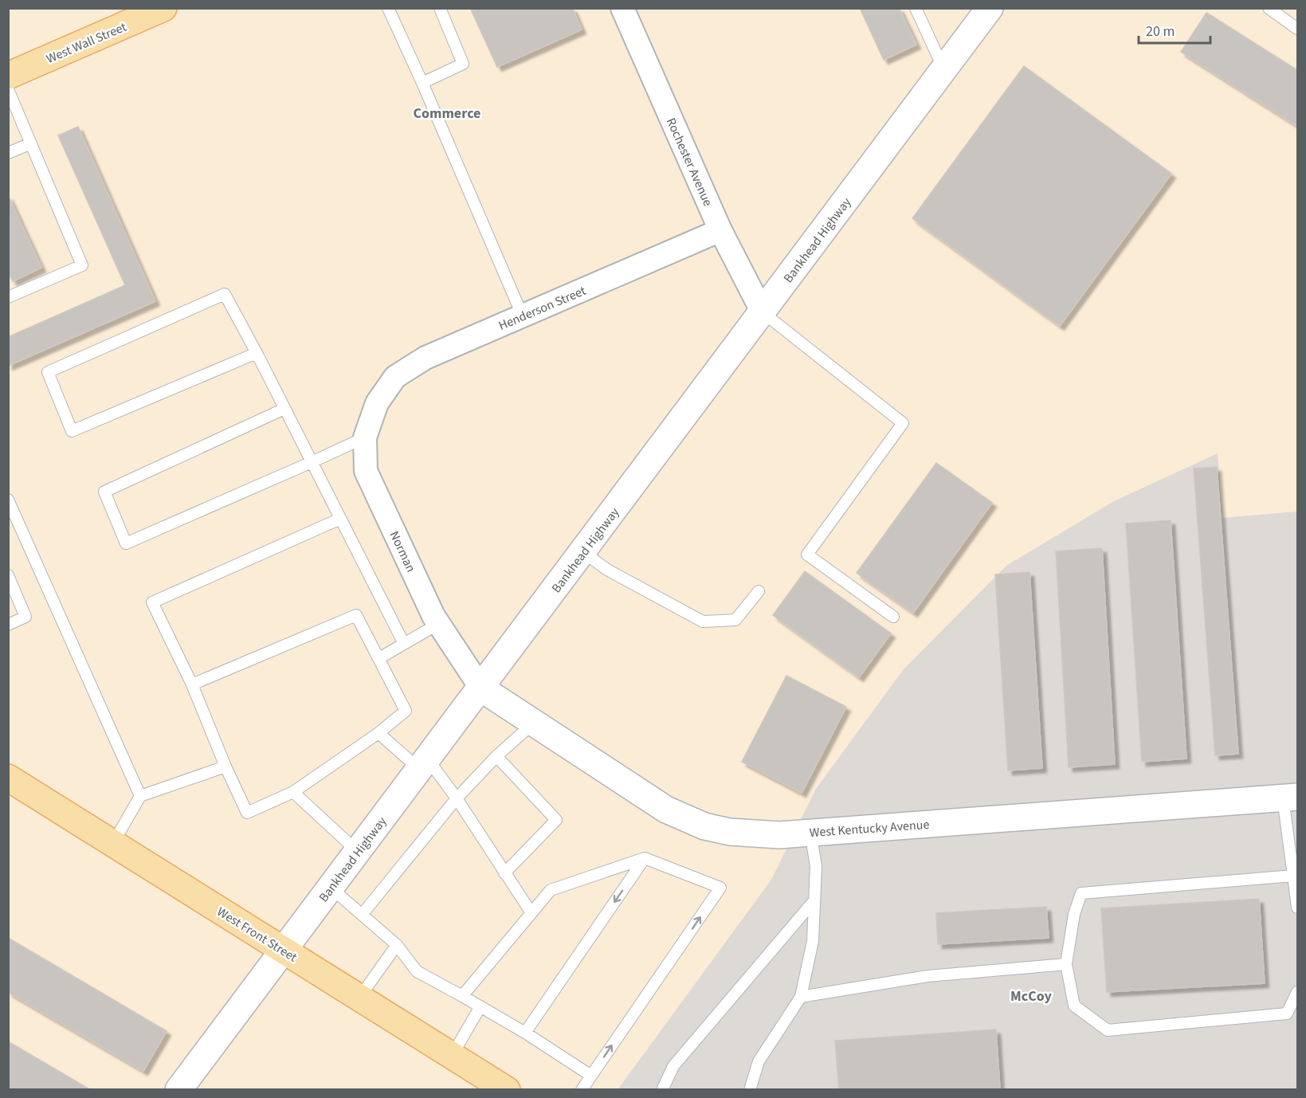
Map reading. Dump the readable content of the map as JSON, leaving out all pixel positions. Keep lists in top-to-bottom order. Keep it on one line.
{"streets":{"main road":["West Wall Street","West Front Street"],"street":["Rochester Avenue","Bankhead Highway","Henderson Street","Norman","West Kentucky Avenue"]},"crossings":[["Rochester Avenue","Bankhead Highway"],["Rochester Avenue","Henderson Street"],["Bankhead Highway","Norman"],["Bankhead Highway","West Kentucky Avenue"],["Bankhead Highway","West Front Street"],["Henderson Street","Norman"],["Norman","West Kentucky Avenue"]],"districts":["Commerce","McCoy"],"scale_bar":"20 m"}
